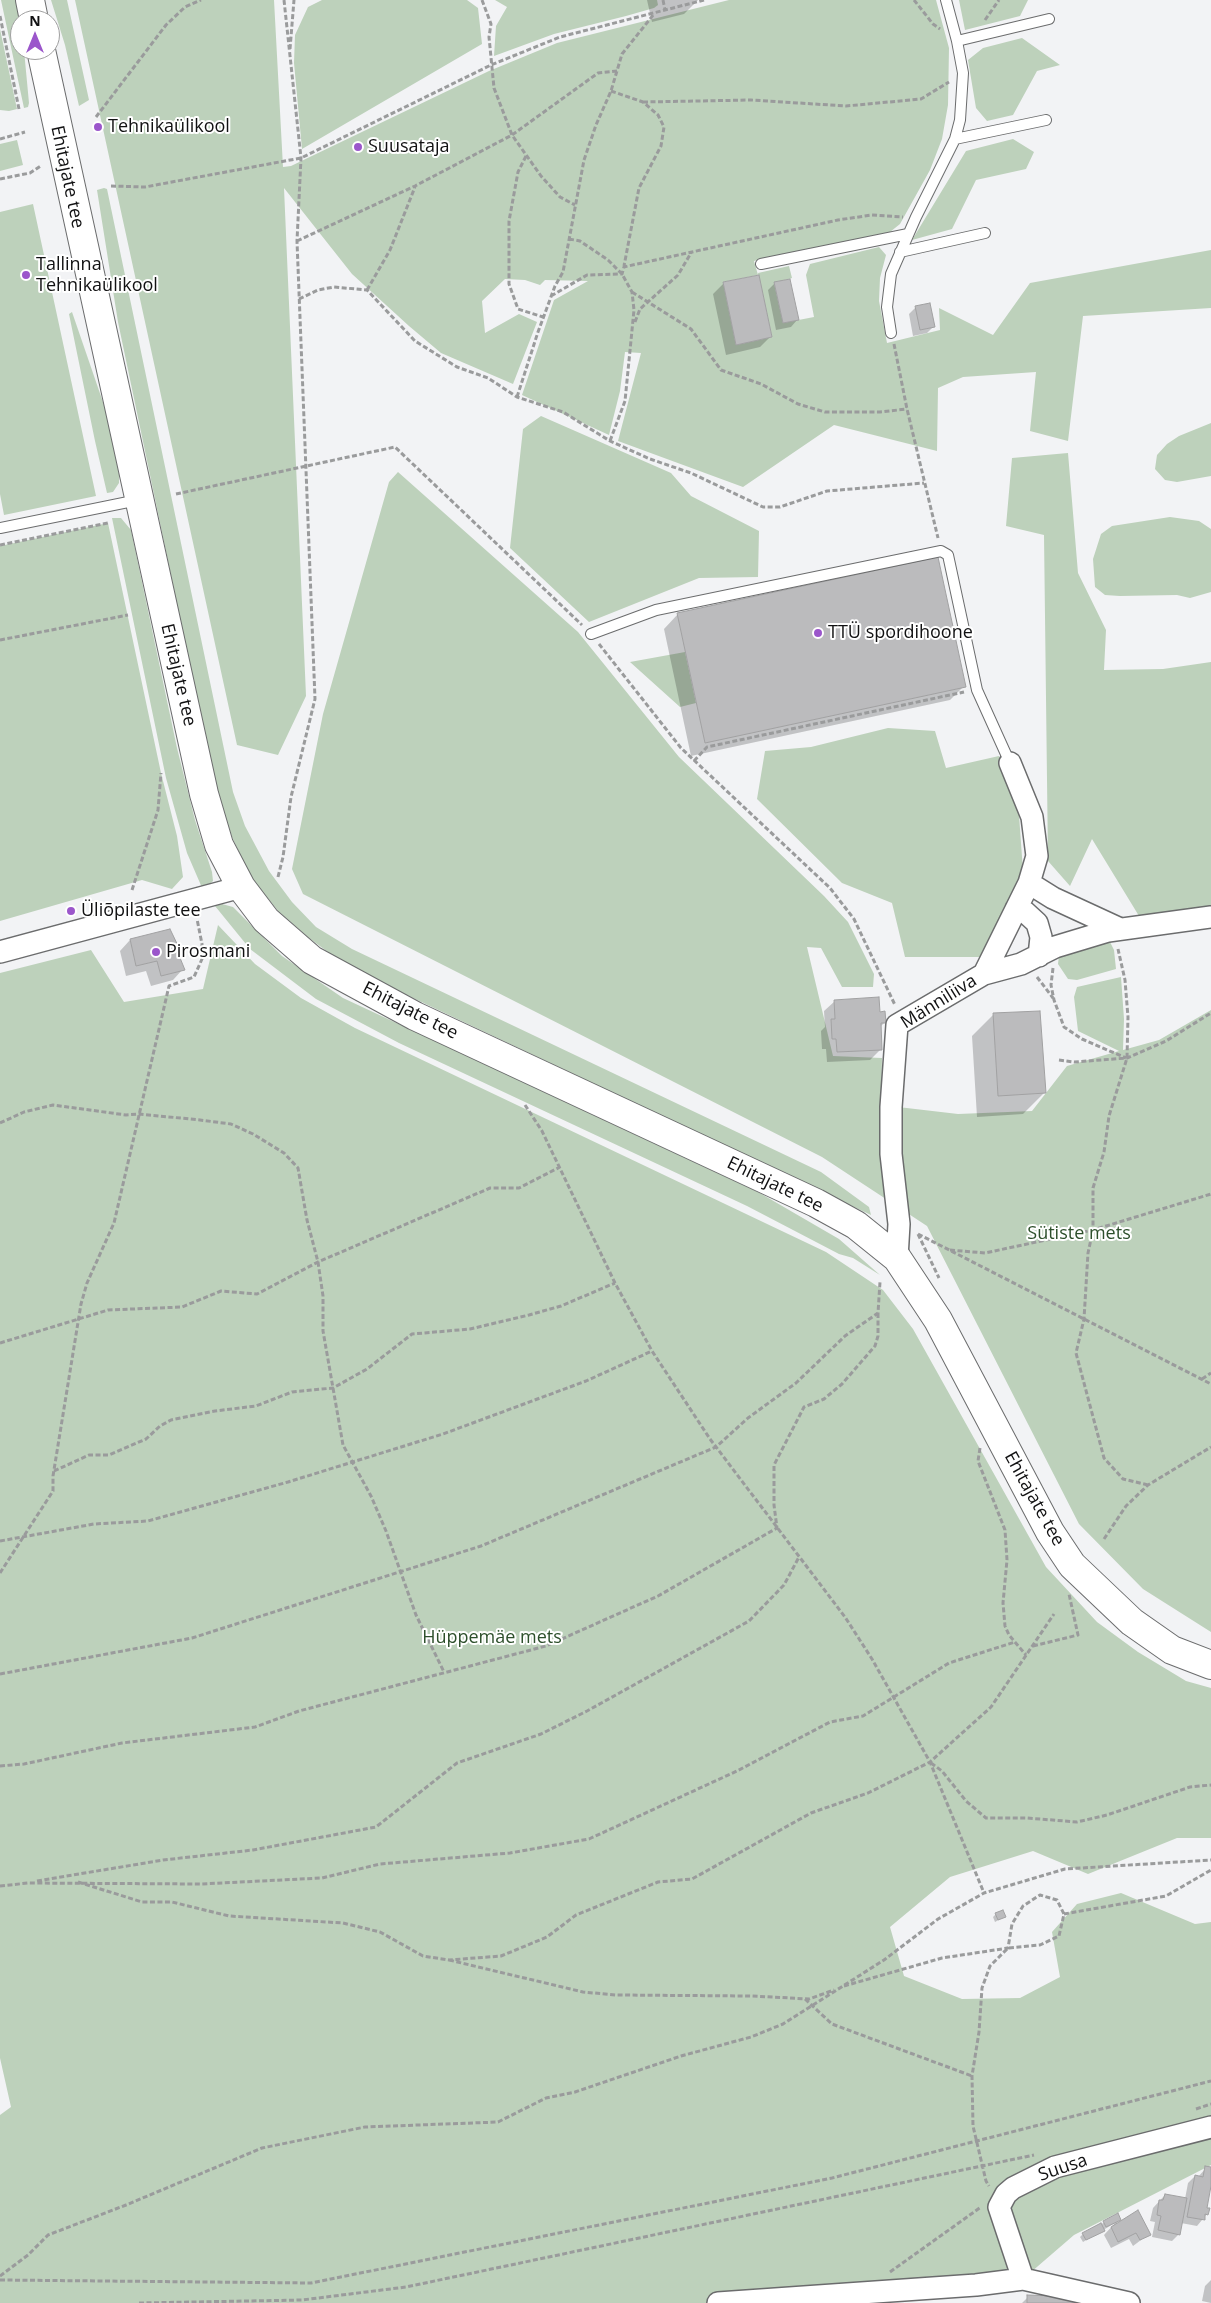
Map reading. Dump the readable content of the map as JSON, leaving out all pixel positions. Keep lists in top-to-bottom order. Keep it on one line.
{"streets":{"main road":["Ehitajate tee"],"street":["Männiliiva","Suusa"]},"crossings":[["Ehitajate tee","Männiliiva"]],"parks":["Sütiste mets","Hüppemäe mets"],"places":["Tehnikaülikool","Suusataja","Tallinna Tehnikaülikool","TTÜ spordihoone","Üliõpilaste tee","Pirosmani"],"north":"top"}
